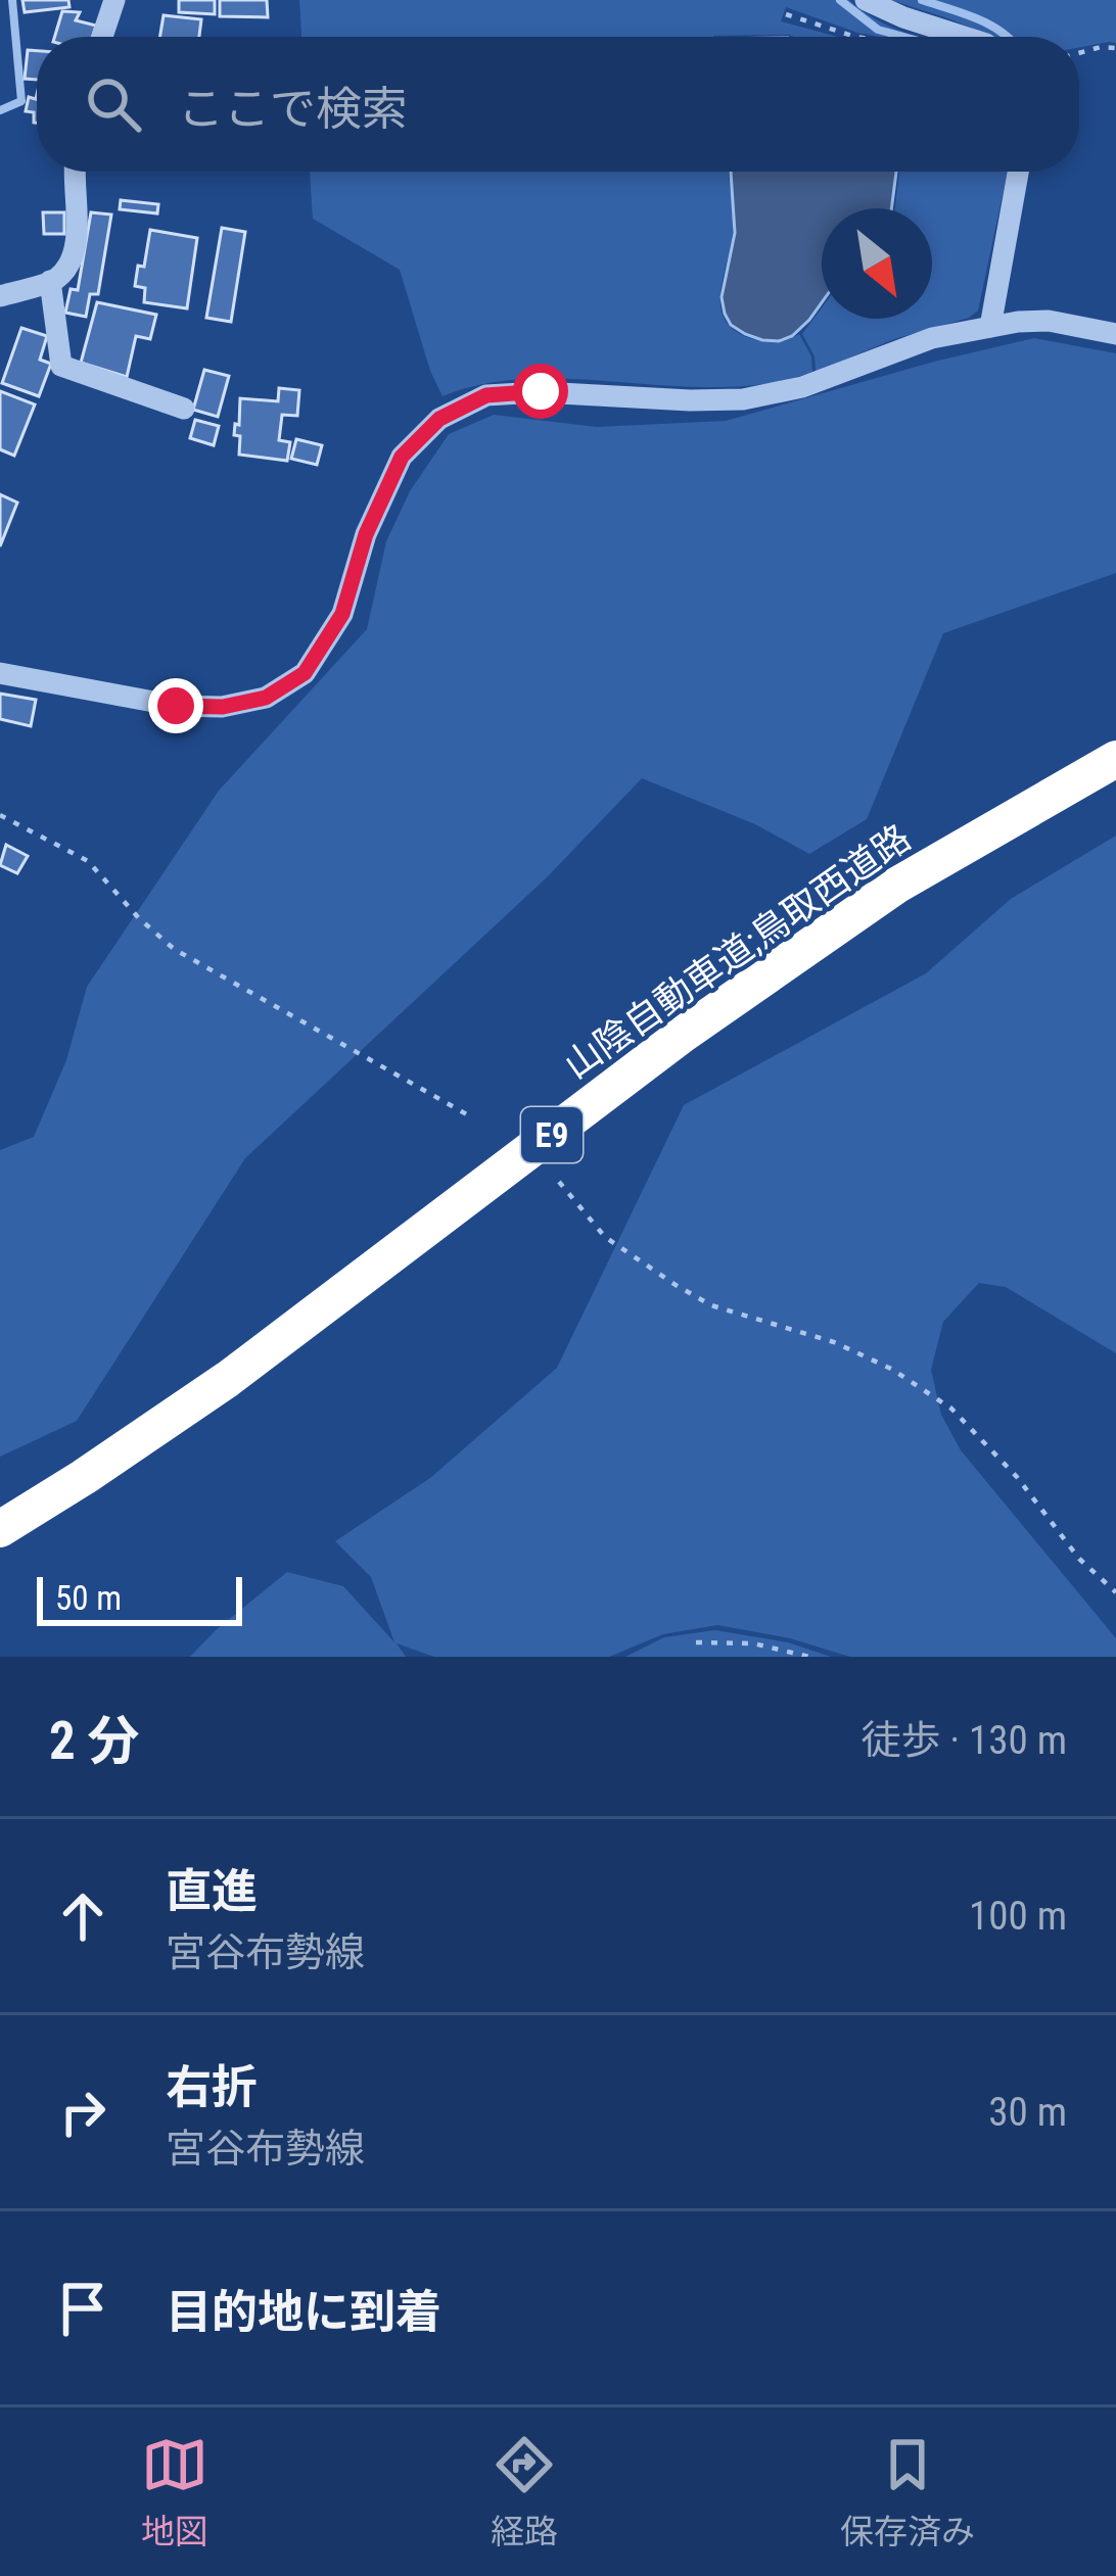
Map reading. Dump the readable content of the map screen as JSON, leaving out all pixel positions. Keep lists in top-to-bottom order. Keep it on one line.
{"streets":{"highway":["山陰自動車道;鳥取西道路","E9"]},"scale_bar":"50 m","north":"bottom right","page":{"search":"ここで検索","scale":"50 m","heading":["2 分","徒歩 · 130 m"],"list":[["直進","宮谷布勢線","100 m"],["右折","宮谷布勢線","30 m"],"目的地に到着"],"nav":["地図","経路","保存済み"]}}
